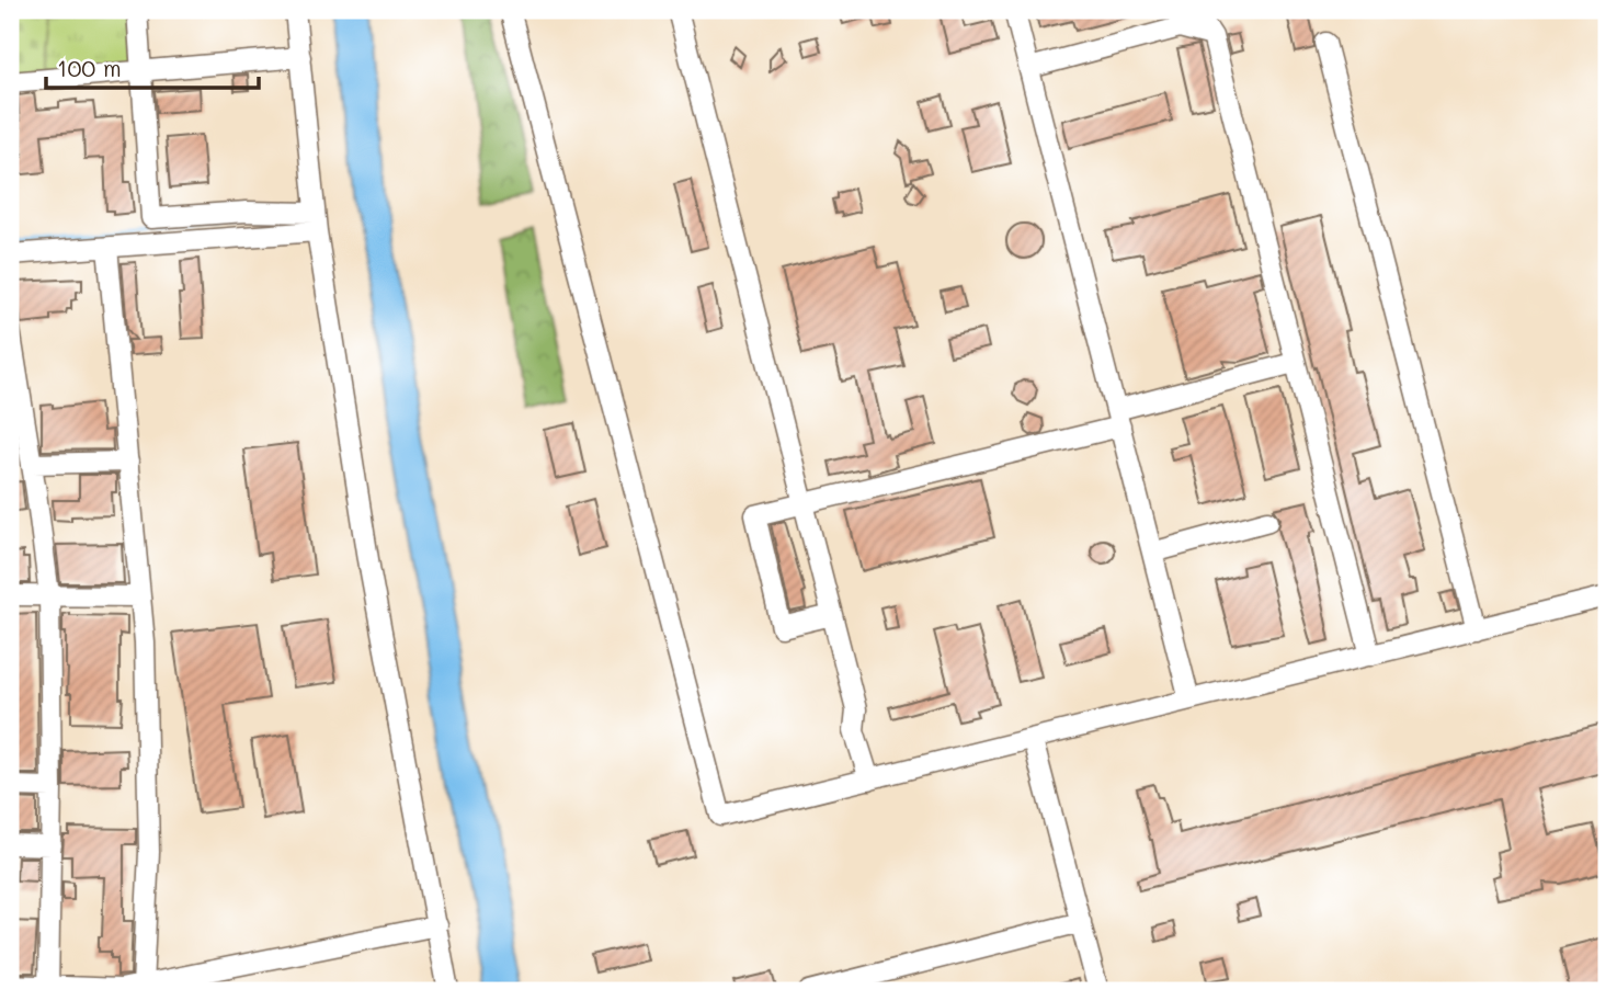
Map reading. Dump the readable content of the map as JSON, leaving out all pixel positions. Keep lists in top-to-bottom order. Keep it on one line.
{"scale_bar":"100 m"}
